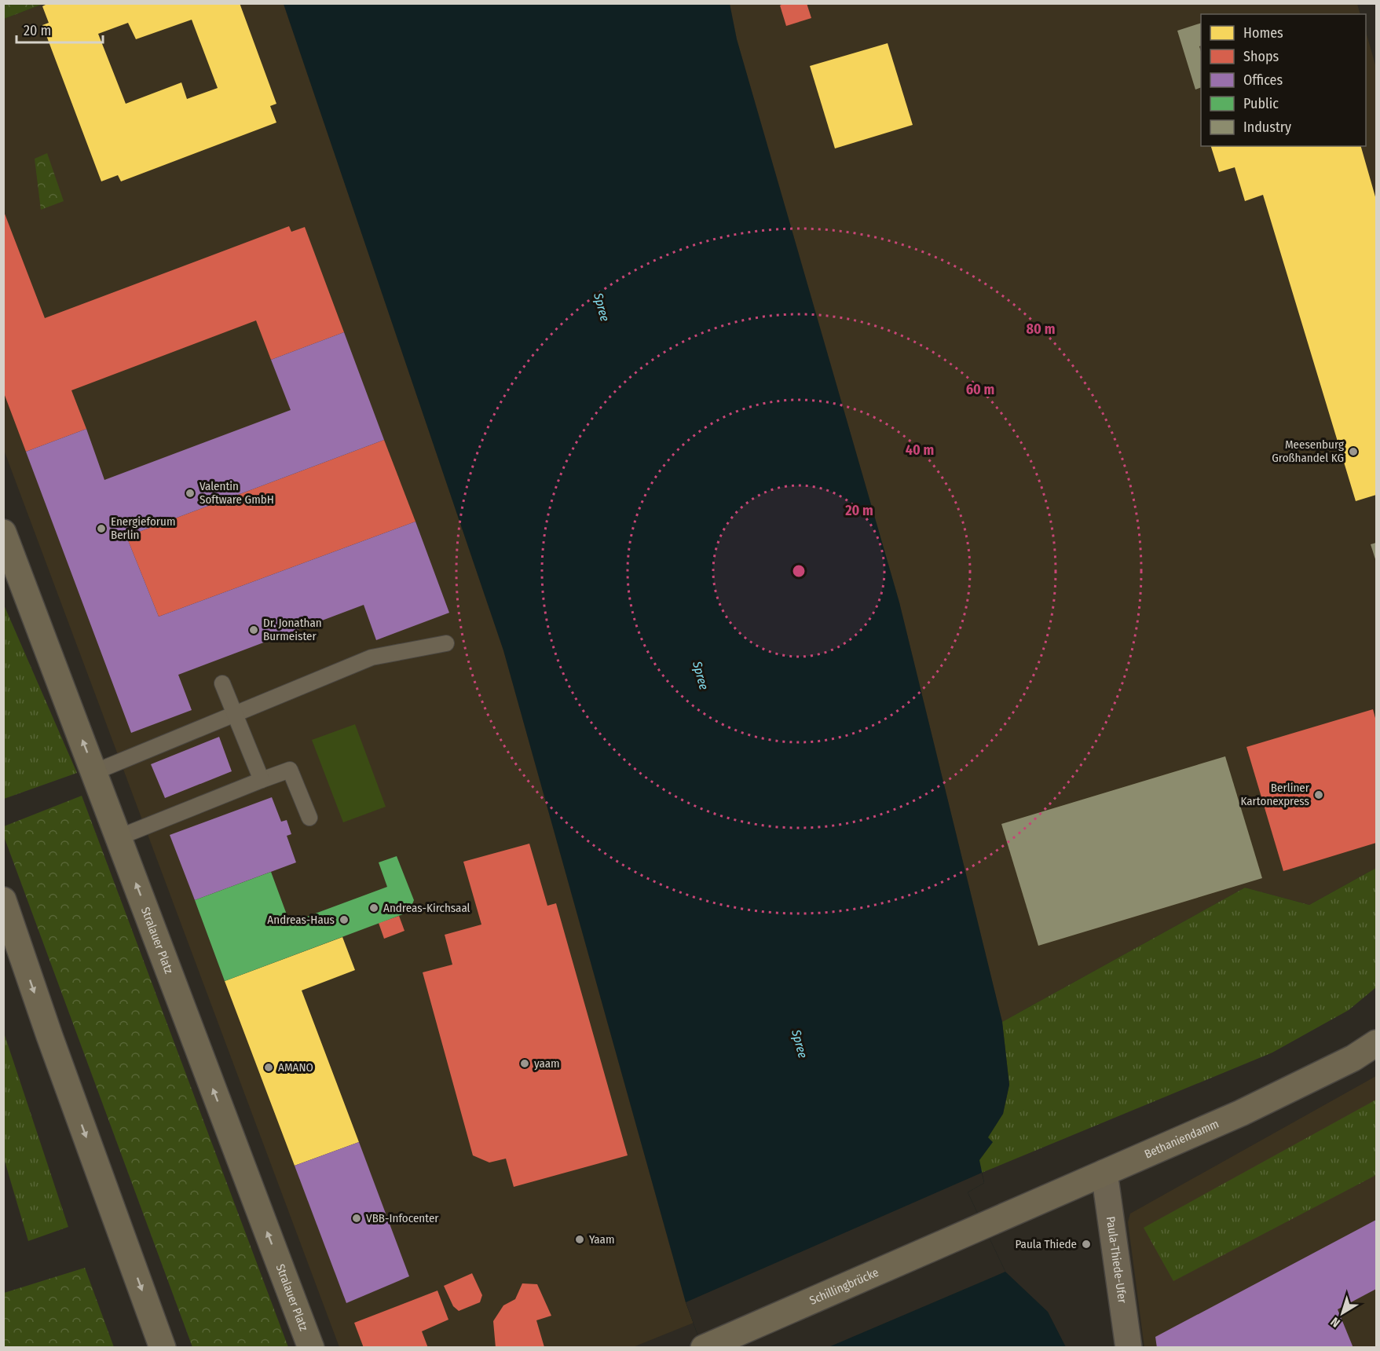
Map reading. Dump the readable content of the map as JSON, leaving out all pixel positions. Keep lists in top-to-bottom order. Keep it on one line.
{"streets":{"main road":["Stralauer Platz","Bethaniendamm","Schillingbrücke"],"street":["Paula-Thiede-Ufer"]},"crossings":[["Bethaniendamm","Paula-Thiede-Ufer"],["Bethaniendamm","Schillingbrücke"]],"water":["Spree"],"places":["Meesenburg Großhandel KG","Valentin Software GmbH","Energieforum Berlin","Dr. Jonathan Burmeister","Berliner Kartonexpress","Andreas-Kirchsaal","Andreas-Haus","yaam","AMANO","VBB-Infocenter","Yaam","Paula Thiede"],"legend":["Homes","Shops","Offices","Public","Industry"],"scale_bar":"20 m","north":"bottom left","rings":["80 m","60 m","40 m","20 m"]}
